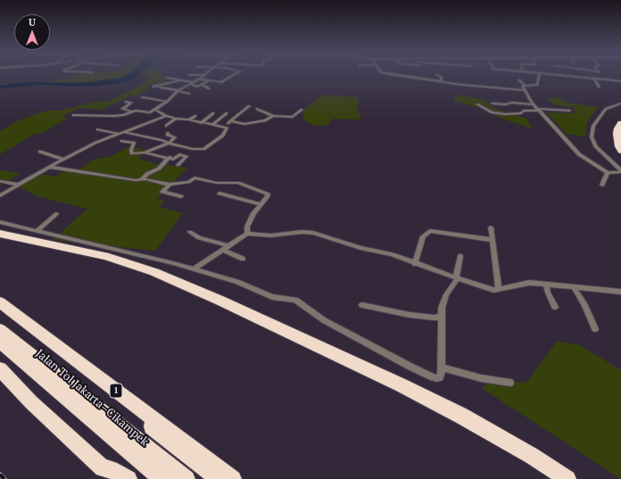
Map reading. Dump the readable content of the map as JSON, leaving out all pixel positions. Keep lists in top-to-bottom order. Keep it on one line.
{"streets":{"highway":["1","Jalan Tol Jakarta–Cikampek"]},"north":"top"}
